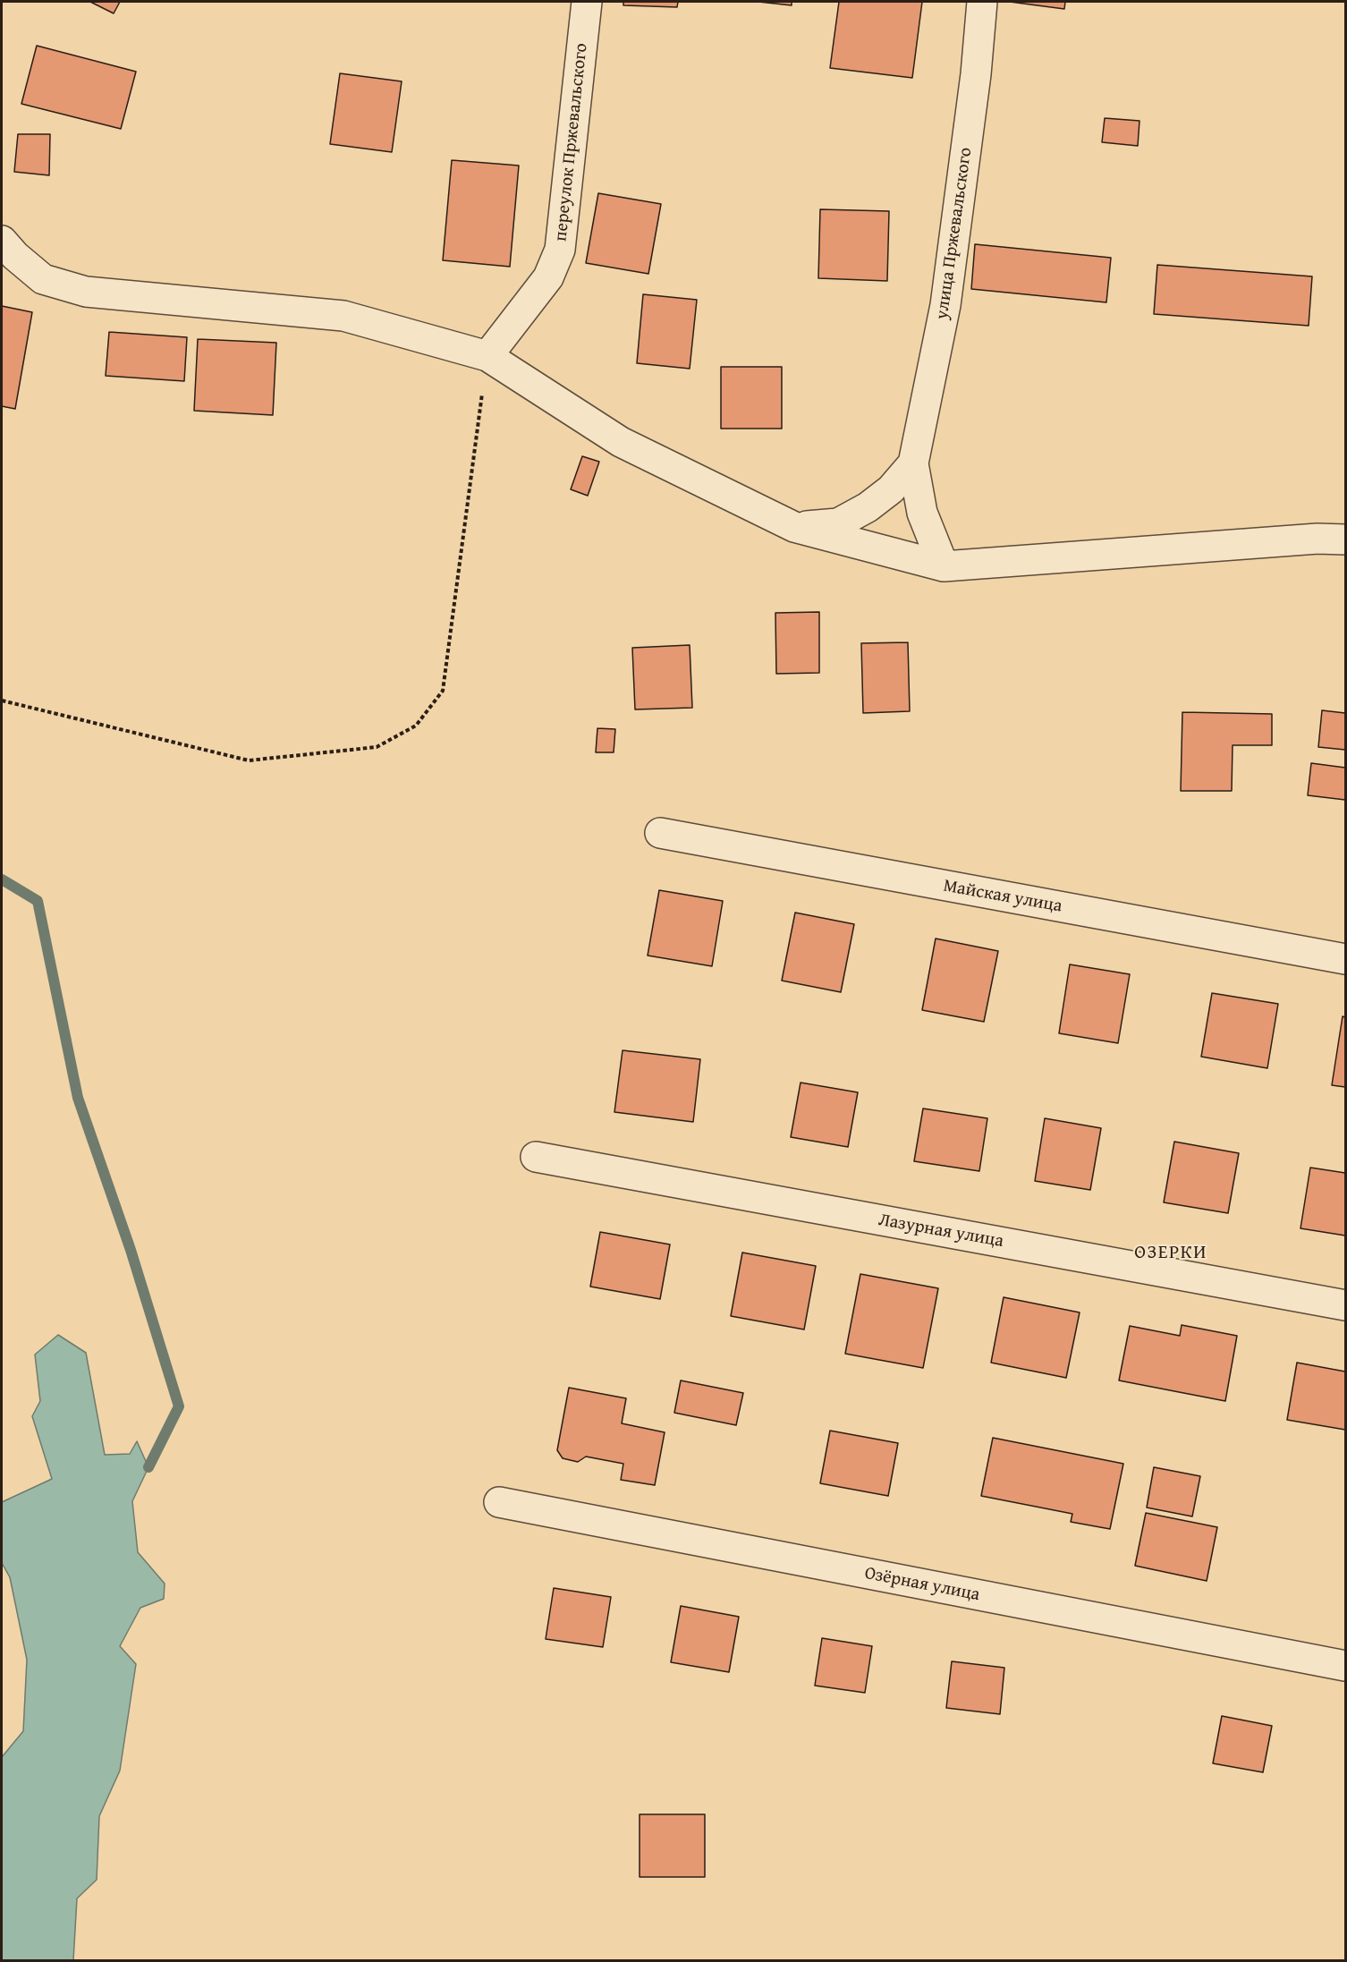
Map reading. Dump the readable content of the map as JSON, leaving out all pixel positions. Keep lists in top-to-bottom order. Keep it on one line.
{"streets":{"street":["переулок Пржевальского","улица Пржевальского","Майская улица","Лазурная улица","Озёрная улица"]},"districts":["ОЗЕРКИ"]}
